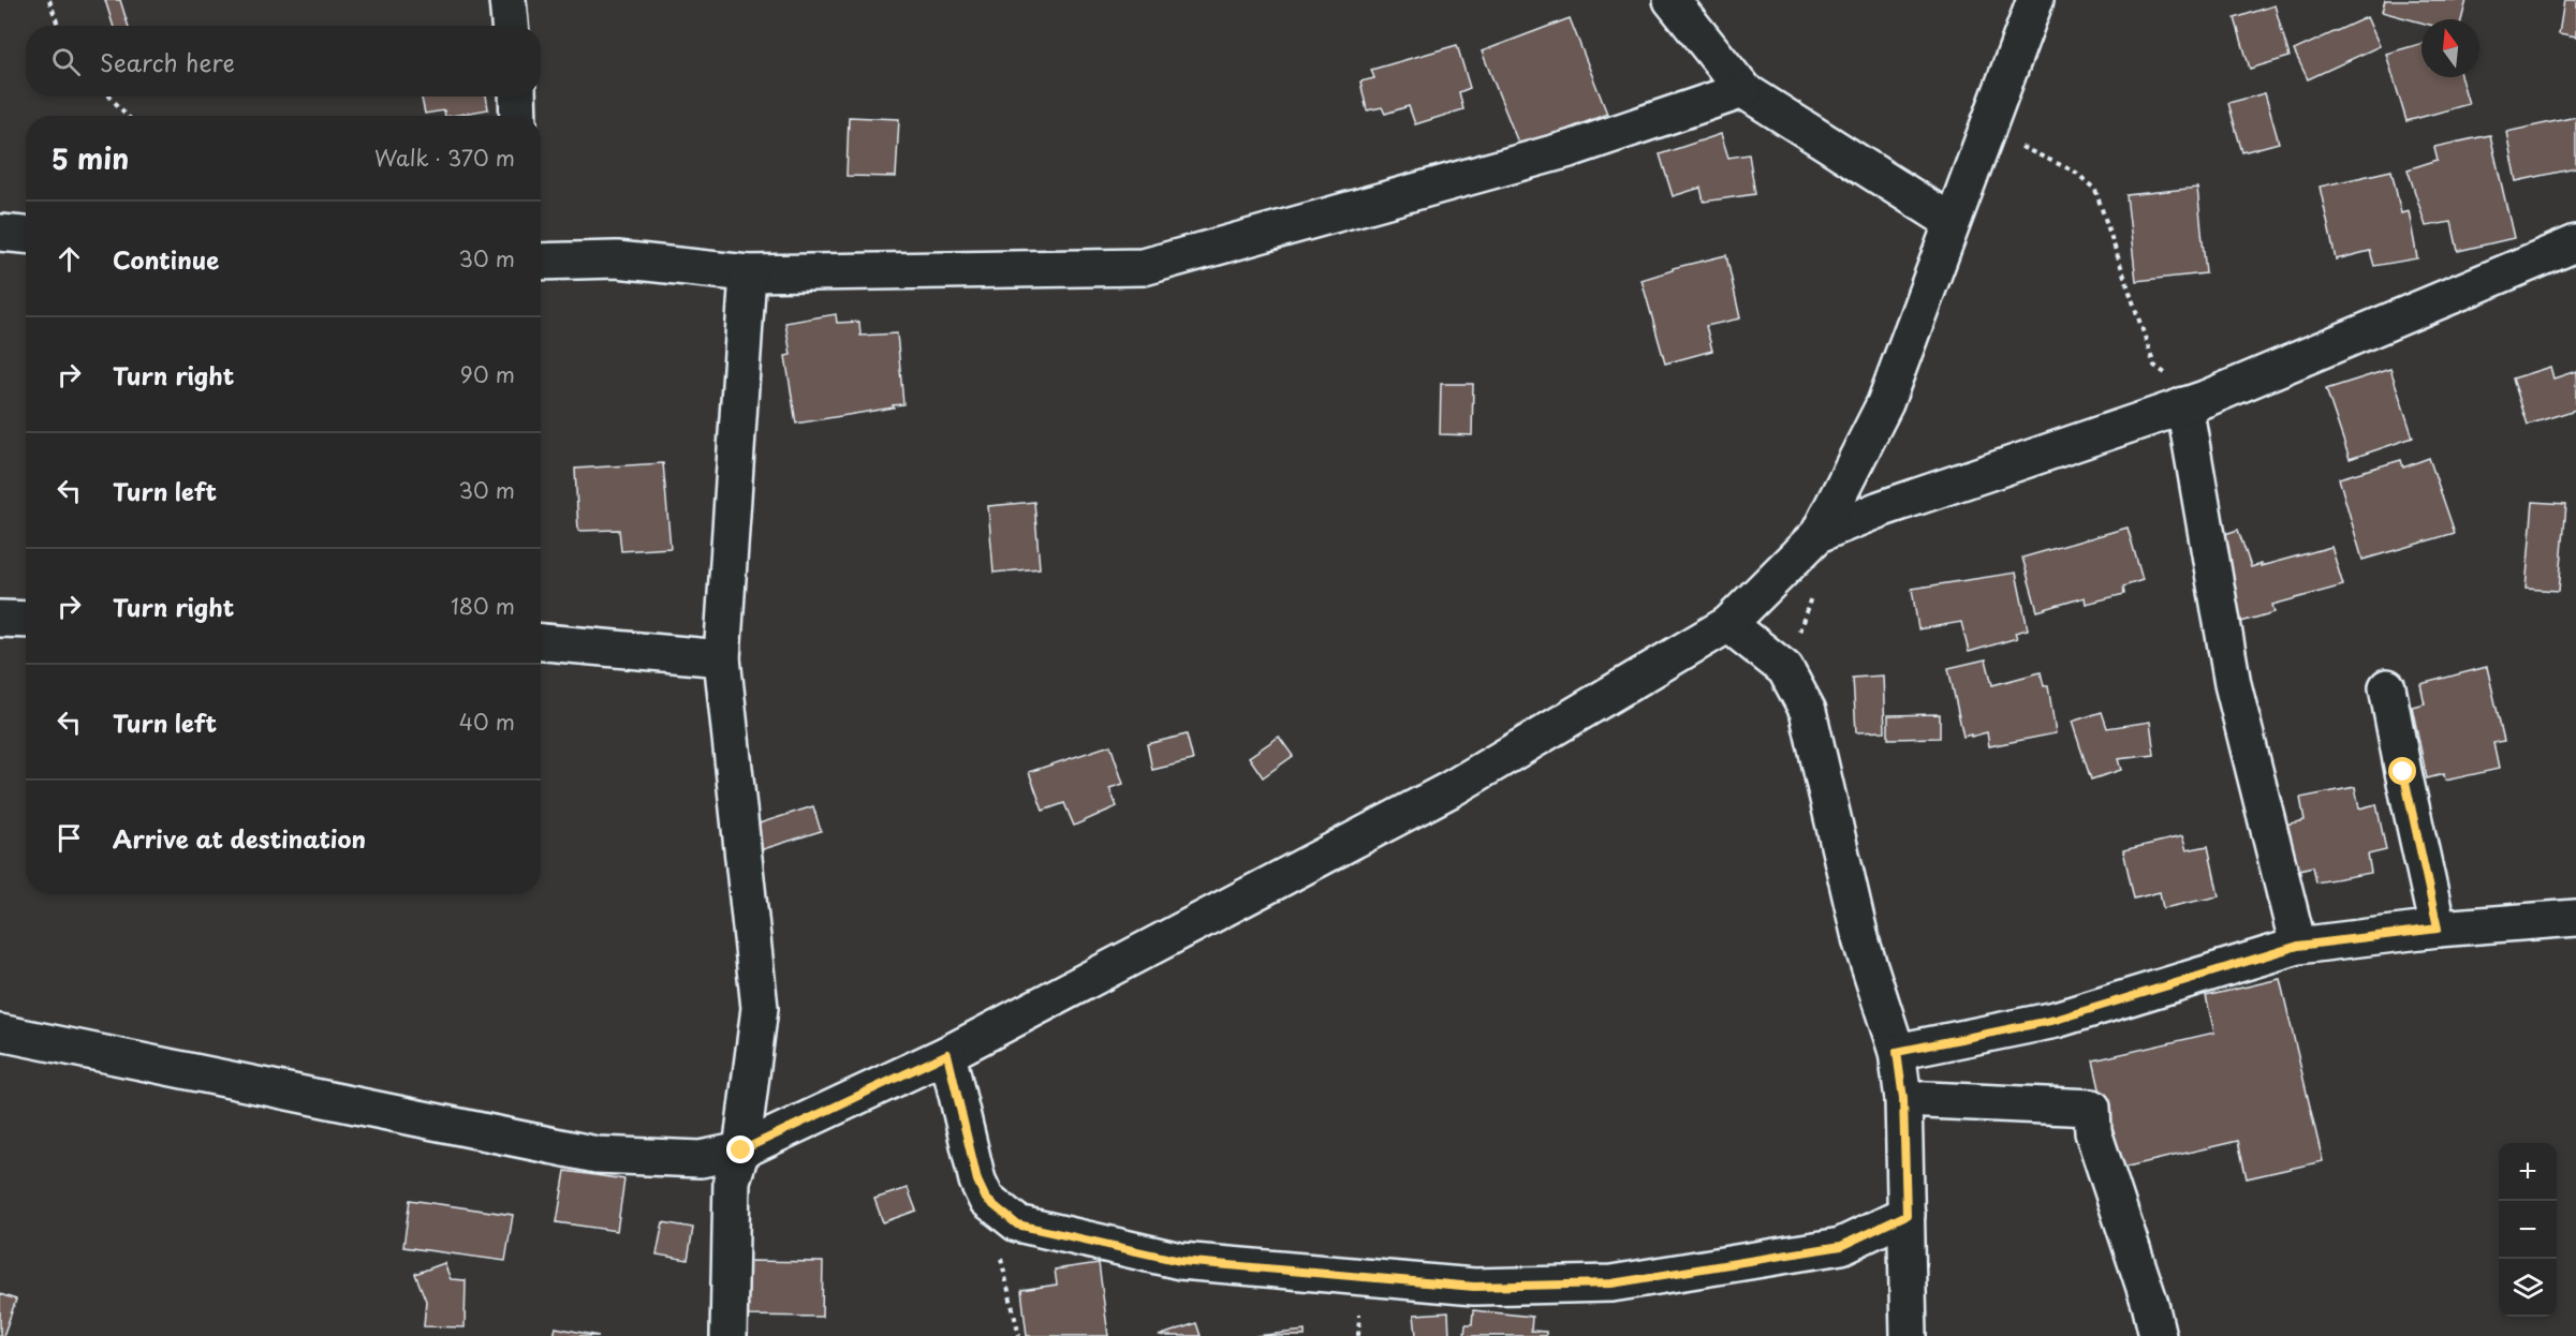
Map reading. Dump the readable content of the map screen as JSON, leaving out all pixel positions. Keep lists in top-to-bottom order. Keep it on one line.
{"north":"top","page":{"search":"Search here","heading":["5 min","Walk · 370 m"],"list":[["Continue","30 m"],["Turn right","90 m"],["Turn left","30 m"],["Turn right","180 m"],["Turn left","40 m"],"Arrive at destination"],"map_buttons":["+","−"]}}
